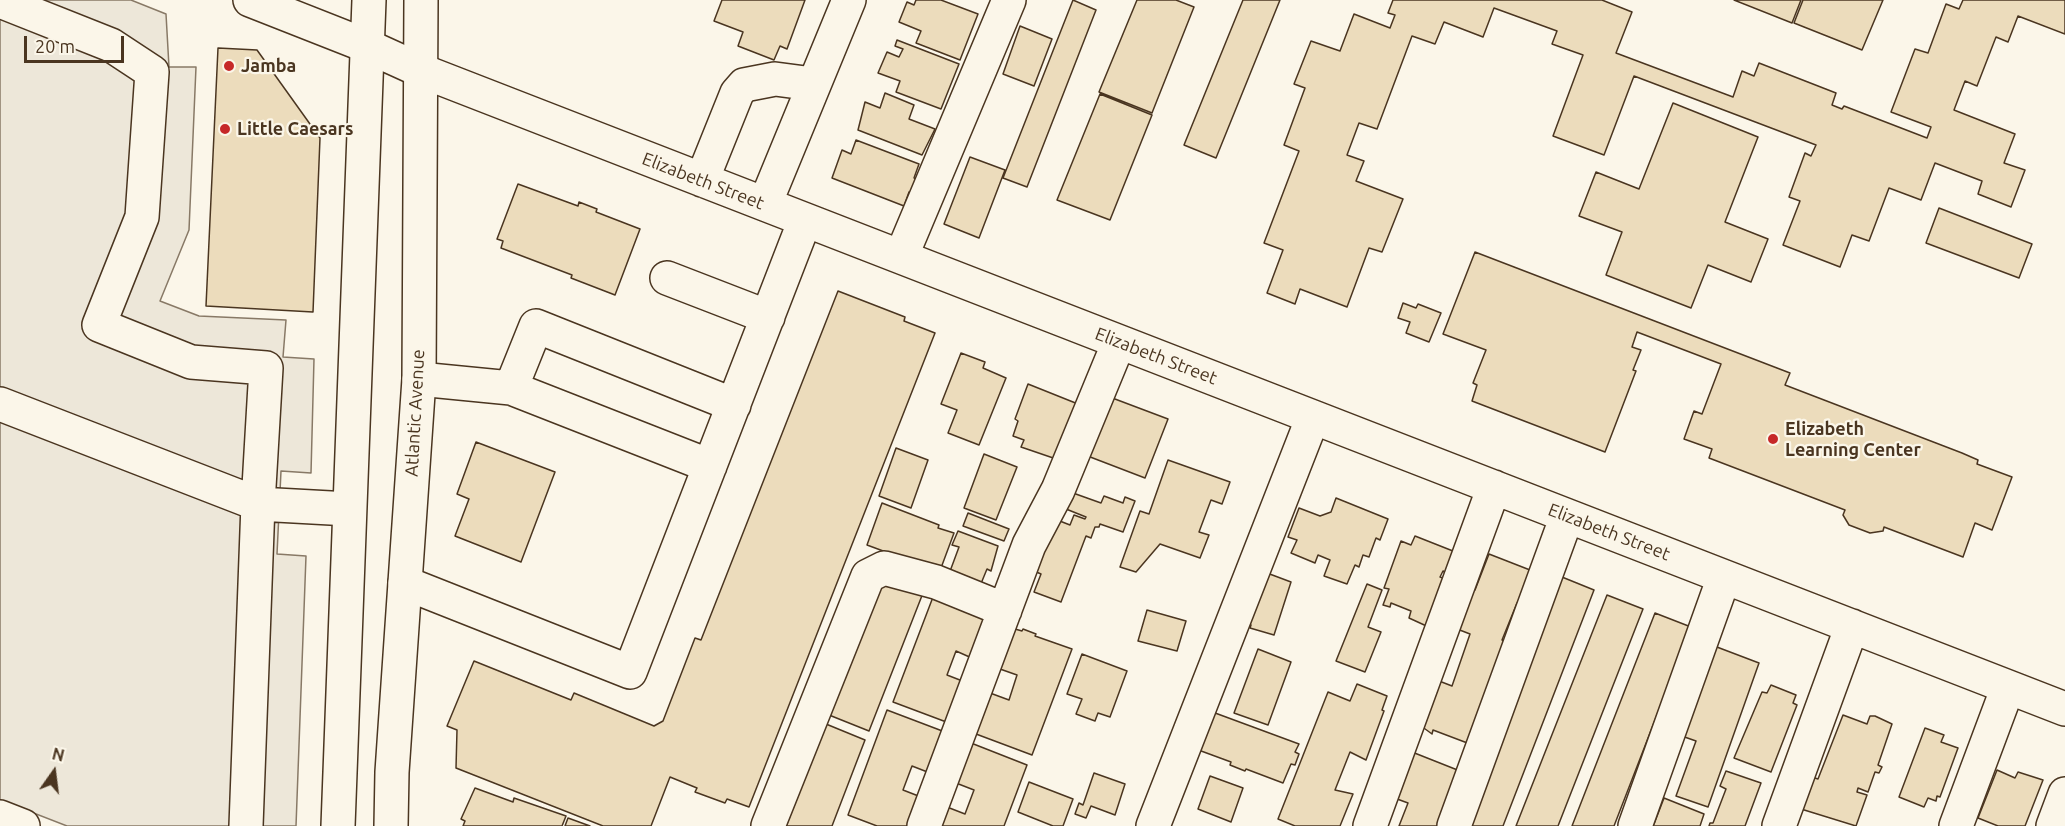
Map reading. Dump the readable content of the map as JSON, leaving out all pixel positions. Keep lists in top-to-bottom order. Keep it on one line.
{"streets":{"street":["Elizabeth Street","Atlantic Avenue"]},"crossings":[["Elizabeth Street","Atlantic Avenue"]],"places":["Jamba","Little Caesars","Elizabeth Learning Center"],"scale_bar":"20 m","north":"top"}
